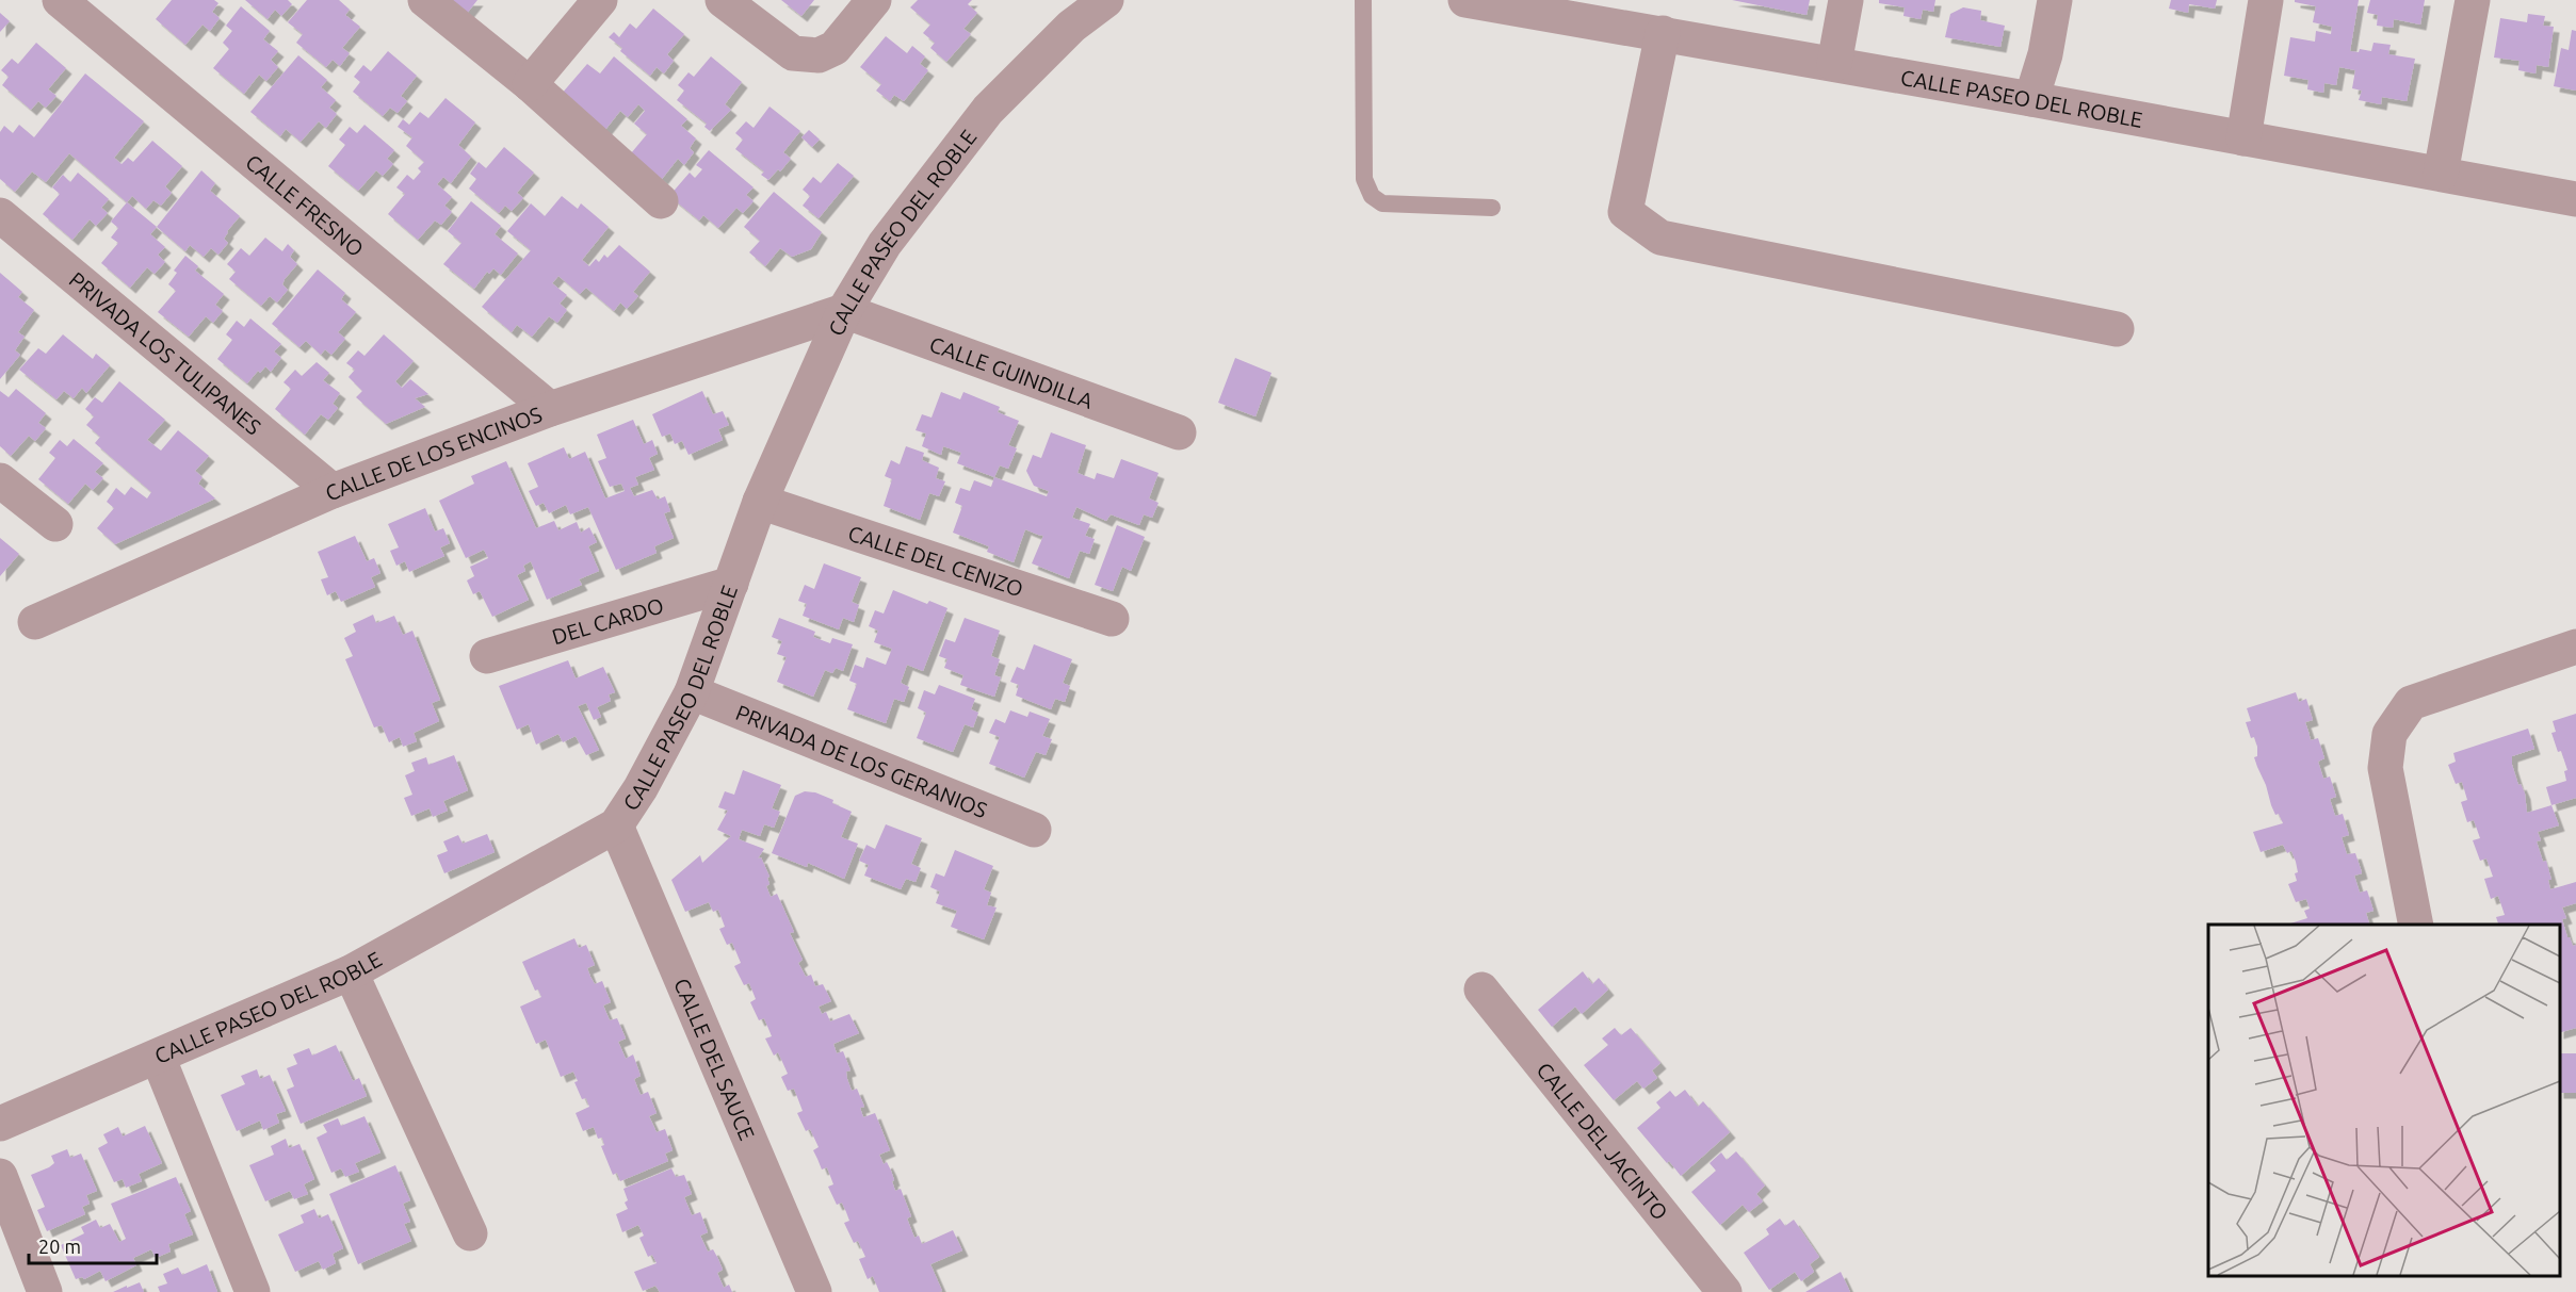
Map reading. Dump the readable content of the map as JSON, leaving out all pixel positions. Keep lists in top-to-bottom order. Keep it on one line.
{"streets":{"street":["CALLE PASEO DEL ROBLE","CALLE FRESNO","PRIVADA LOS TULIPANES","CALLE GUINDILLA","CALLE DE LOS ENCINOS","CALLE DEL CENIZO","DEL CARDO","PRIVADA DE LOS GERANIOS","CALLE DEL SAUCE","CALLE DEL JACINTO"]},"crossings":[["CALLE PASEO DEL ROBLE","CALLE GUINDILLA"],["CALLE PASEO DEL ROBLE","CALLE DE LOS ENCINOS"],["CALLE PASEO DEL ROBLE","CALLE DEL CENIZO"],["CALLE PASEO DEL ROBLE","DEL CARDO"],["CALLE PASEO DEL ROBLE","PRIVADA DE LOS GERANIOS"],["CALLE PASEO DEL ROBLE","CALLE DEL SAUCE"],["CALLE FRESNO","CALLE DE LOS ENCINOS"],["PRIVADA LOS TULIPANES","CALLE DE LOS ENCINOS"],["CALLE GUINDILLA","CALLE DE LOS ENCINOS"]],"scale_bar":"20 m"}
